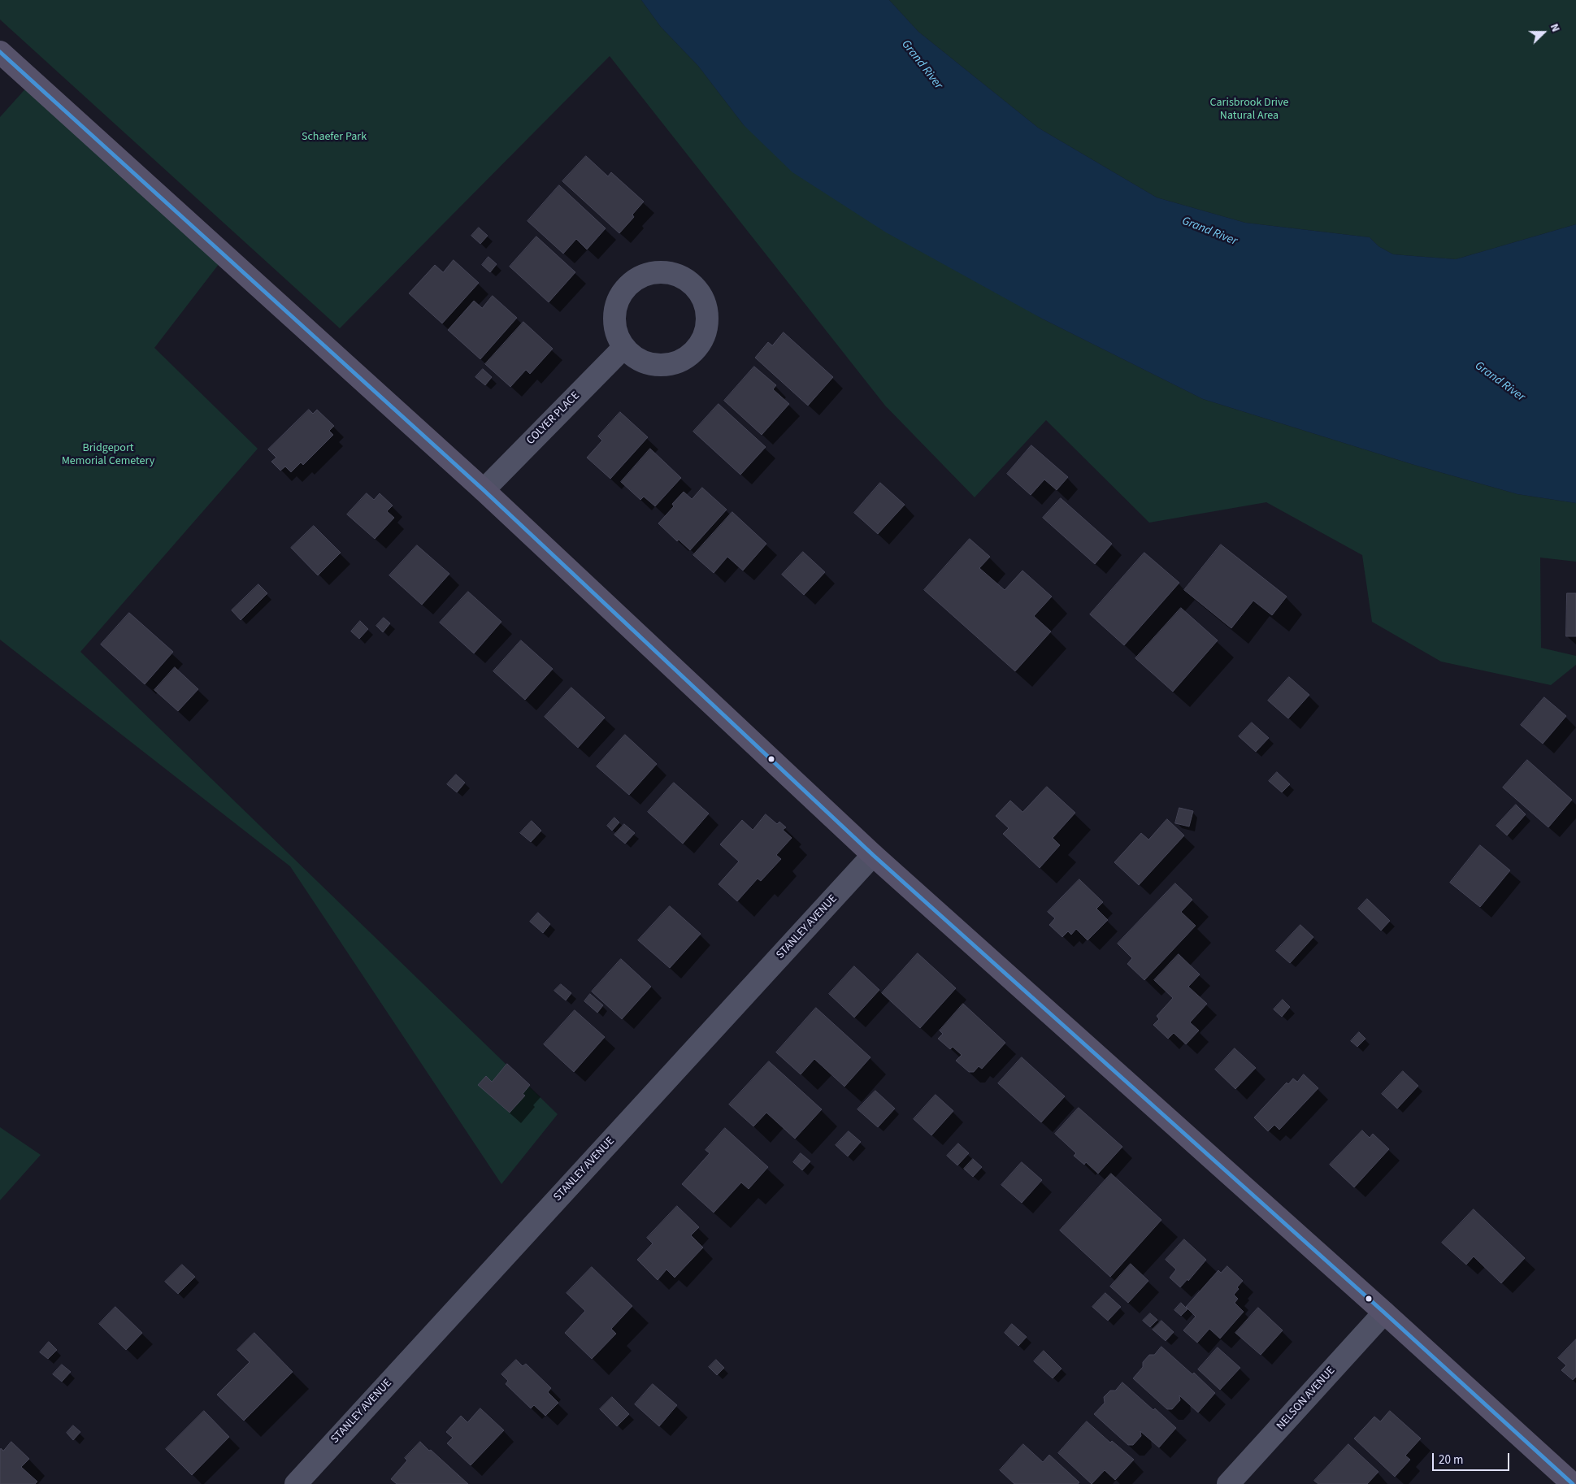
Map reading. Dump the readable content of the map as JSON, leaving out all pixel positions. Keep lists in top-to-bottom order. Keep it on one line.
{"streets":{"street":["COLYER PLACE","STANLEY AVENUE","NELSON AVENUE"]},"water":["Grand River"],"parks":["Carisbrook Drive Natural Area","Schaefer Park","Bridgeport Memorial Cemetery"],"scale_bar":"20 m","north":"right"}
